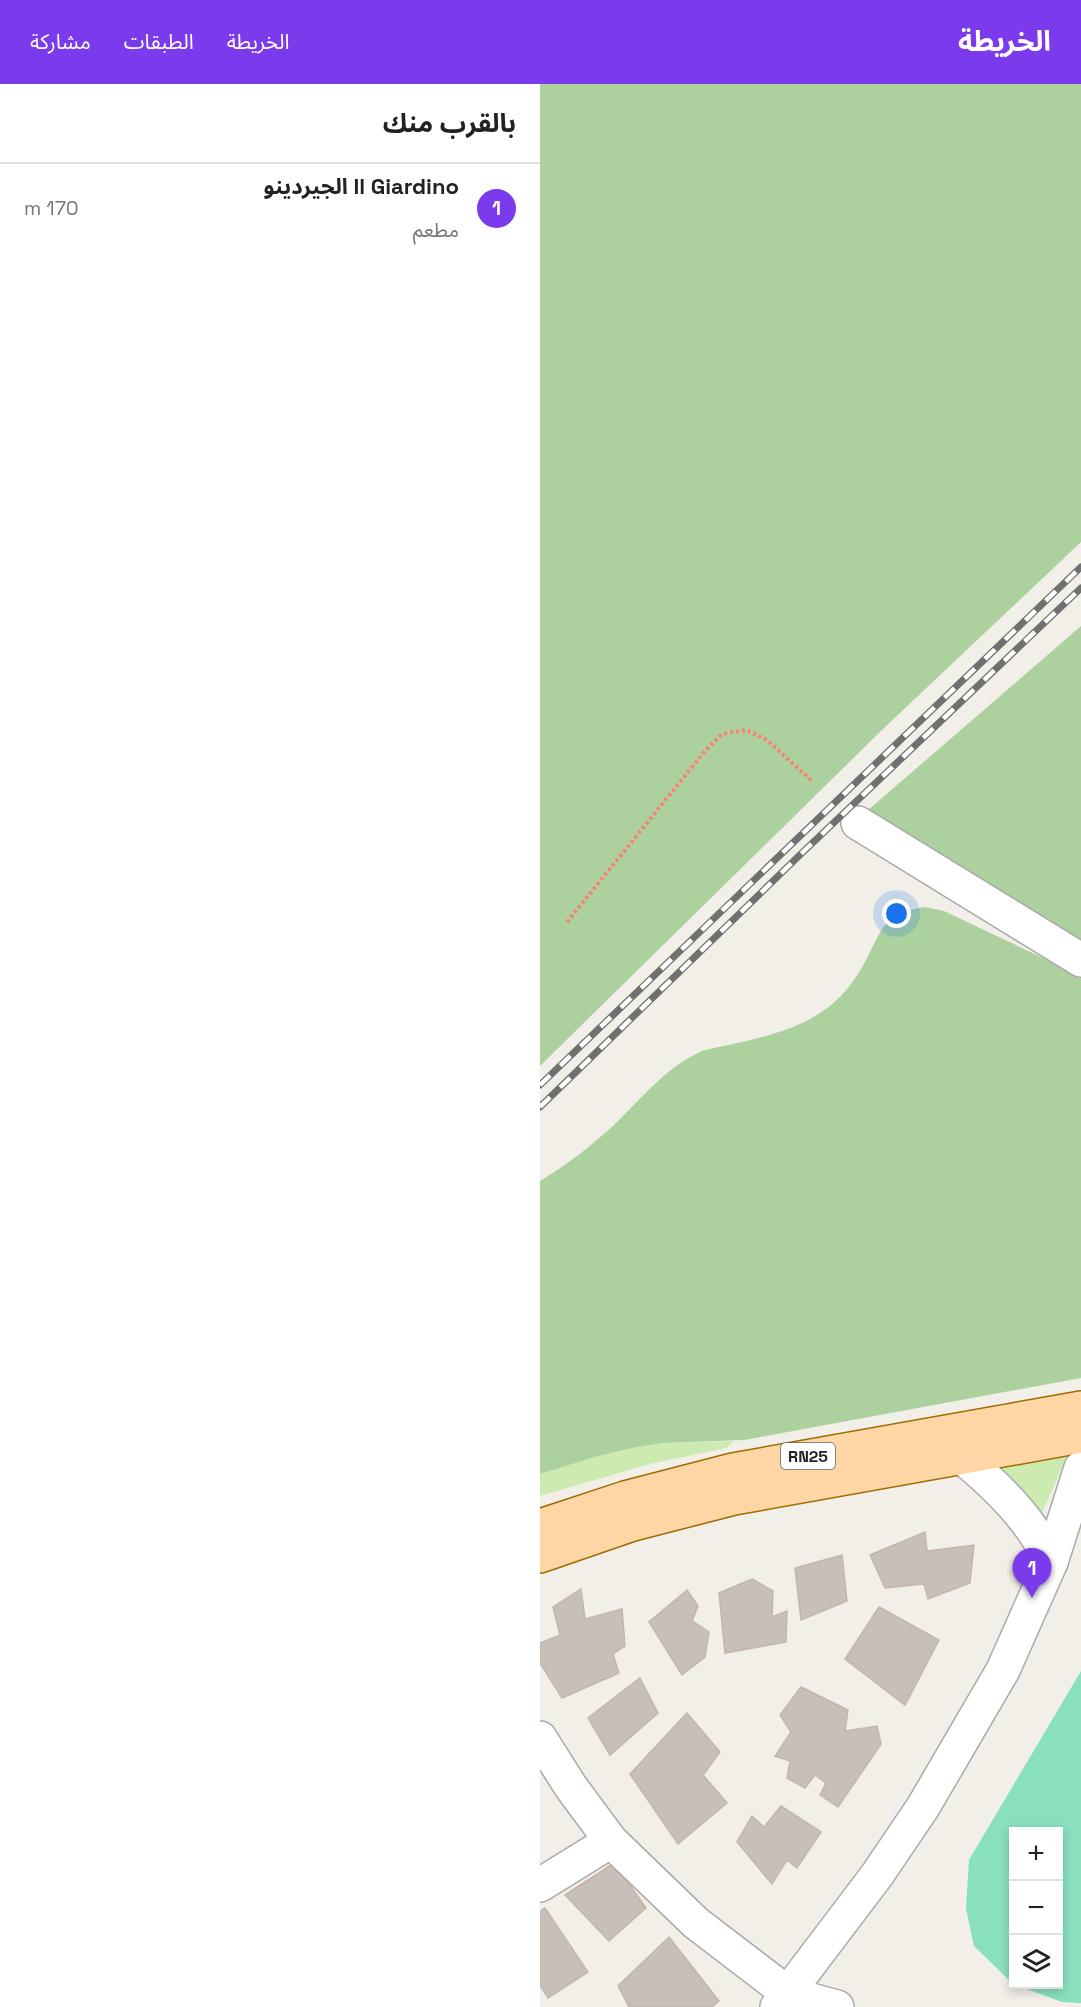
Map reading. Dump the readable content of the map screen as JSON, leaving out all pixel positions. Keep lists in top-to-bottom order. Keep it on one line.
{"streets":{"main road":["RN25"]},"page":{"header":"الخريطة","nav":["الخريطة","الطبقات","مشاركة"],"heading":"بالقرب منك","list":[{"mark":"1","name":"Il Giardino الجيردينو","note":"مطعم","value":"170 m"}],"pins":"1","map_buttons":["+","−"]}}
